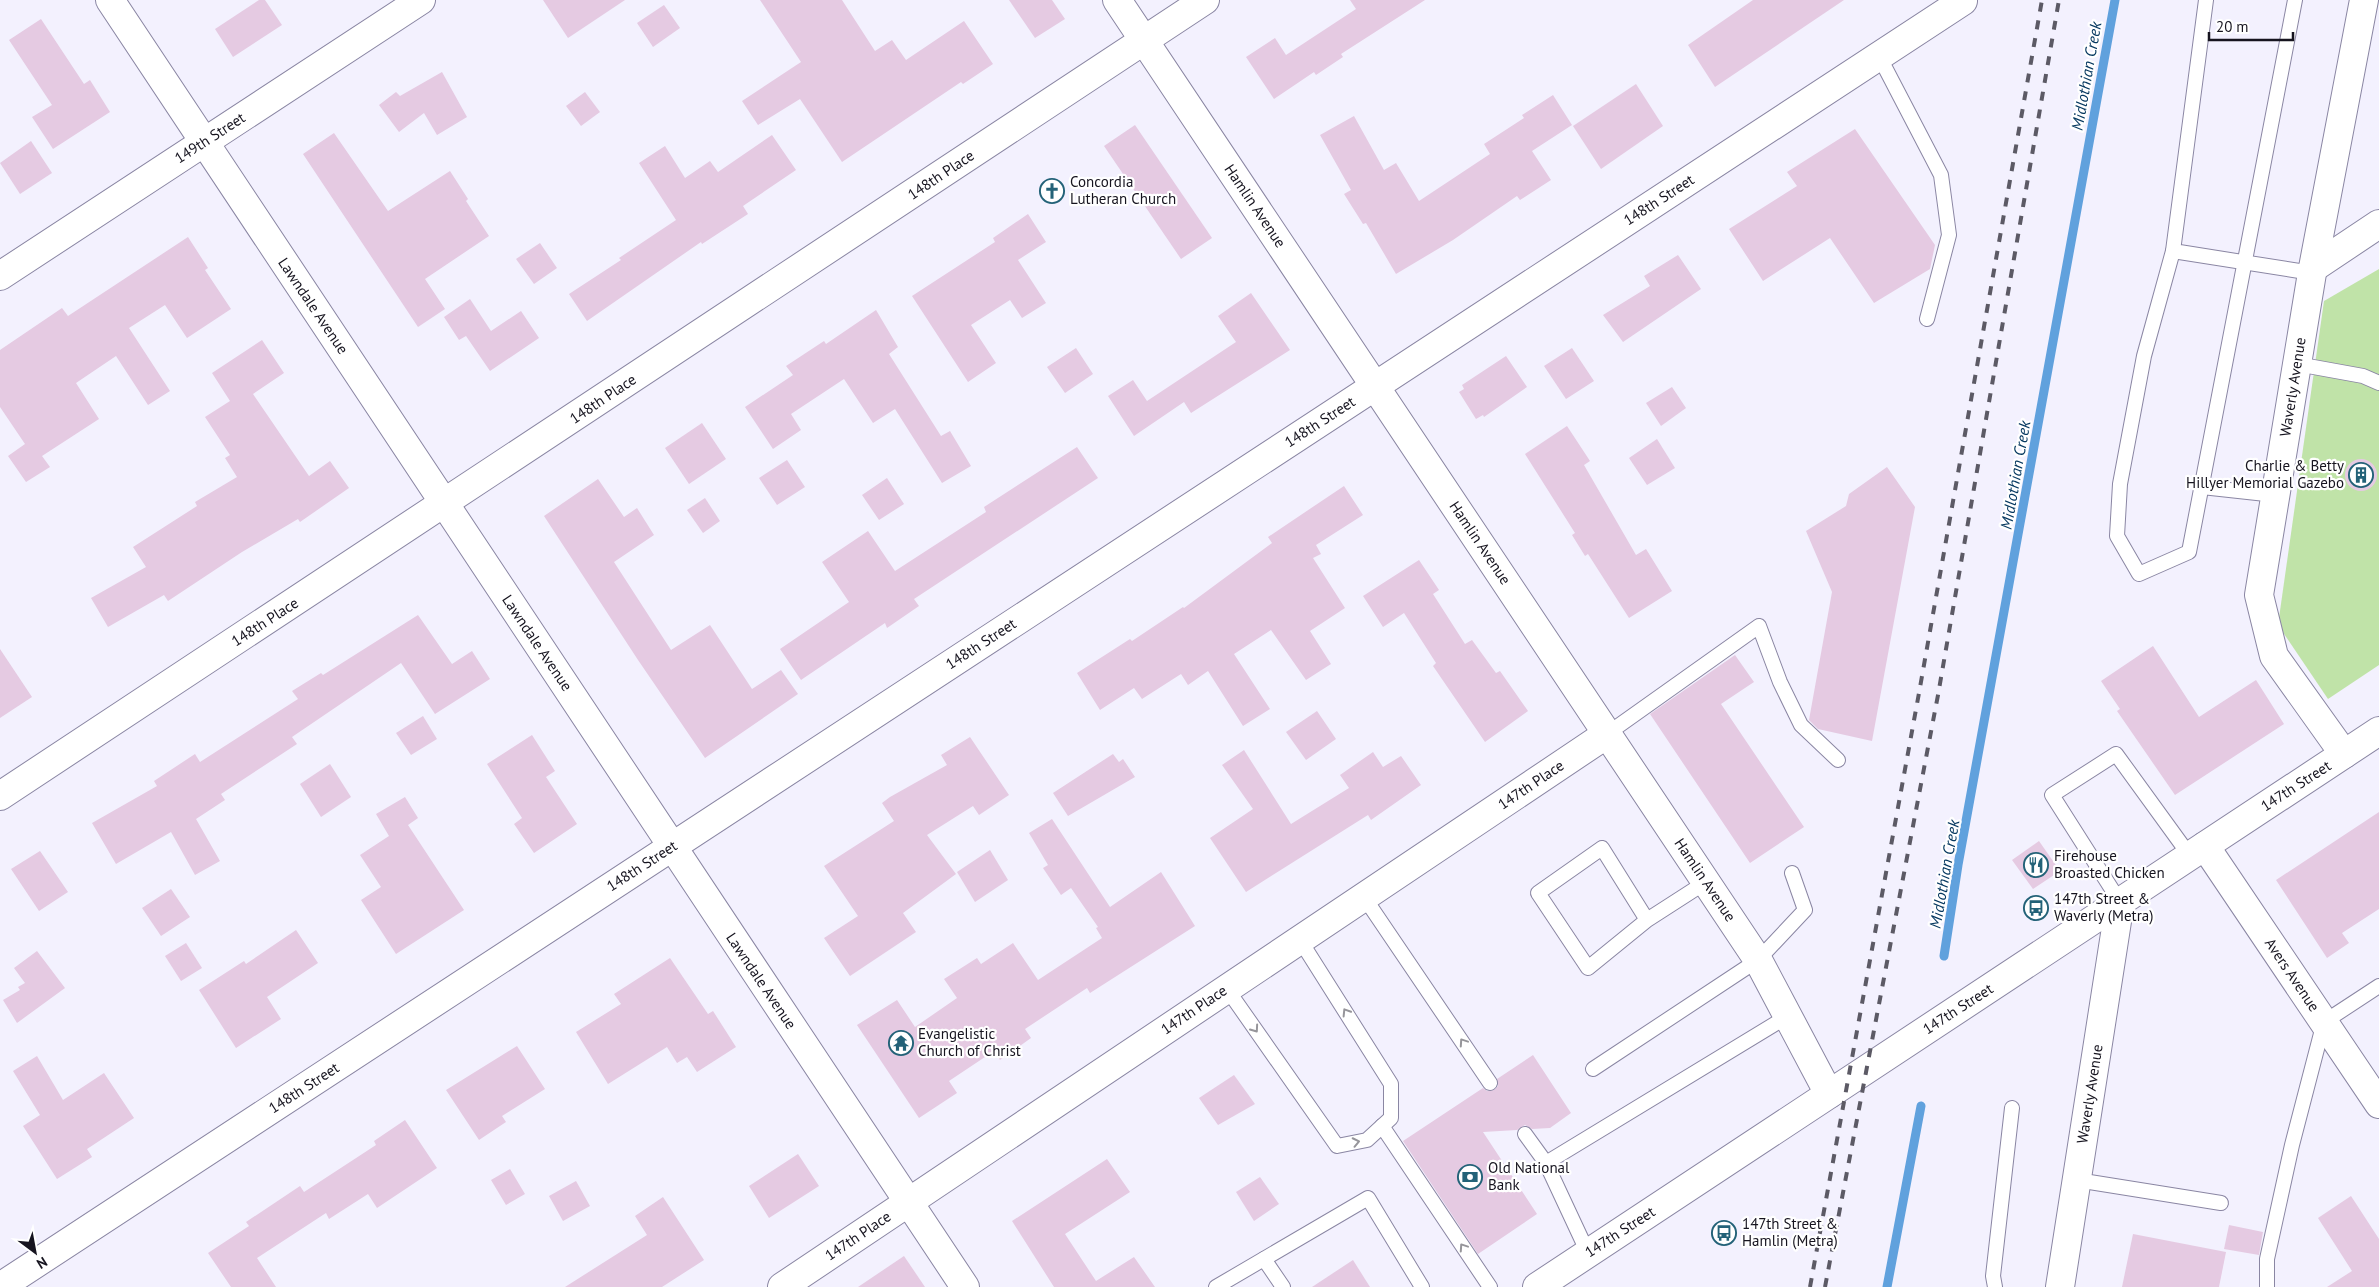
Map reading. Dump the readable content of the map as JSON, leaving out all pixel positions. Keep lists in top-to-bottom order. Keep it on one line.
{"streets":{"street":["149th Street","148th Place","148th Street","Hamlin Avenue","Lawndale Avenue","Waverly Avenue","147th Place","147th Street","Avers Avenue"]},"crossings":[["149th Street","Lawndale Avenue"],["148th Place","Hamlin Avenue"],["148th Place","Lawndale Avenue"],["148th Street","Hamlin Avenue"],["148th Street","Lawndale Avenue"],["Hamlin Avenue","147th Place"],["Hamlin Avenue","147th Street"],["Lawndale Avenue","147th Place"],["Waverly Avenue","147th Street"],["147th Street","Avers Avenue"]],"water":["Midlothian Creek"],"places":{"church":["Concordia Lutheran Church"],"building":["Charlie & Betty Hillyer Memorial Gazebo"],"restaurant":["Firehouse Broasted Chicken"],"bus stop":["147th Street & Waverly (Metra)","147th Street & Hamlin (Metra)"],"temple":["Evangelistic Church of Christ"],"bank":["Old National Bank"]},"scale_bar":"20 m","north":"bottom right"}
